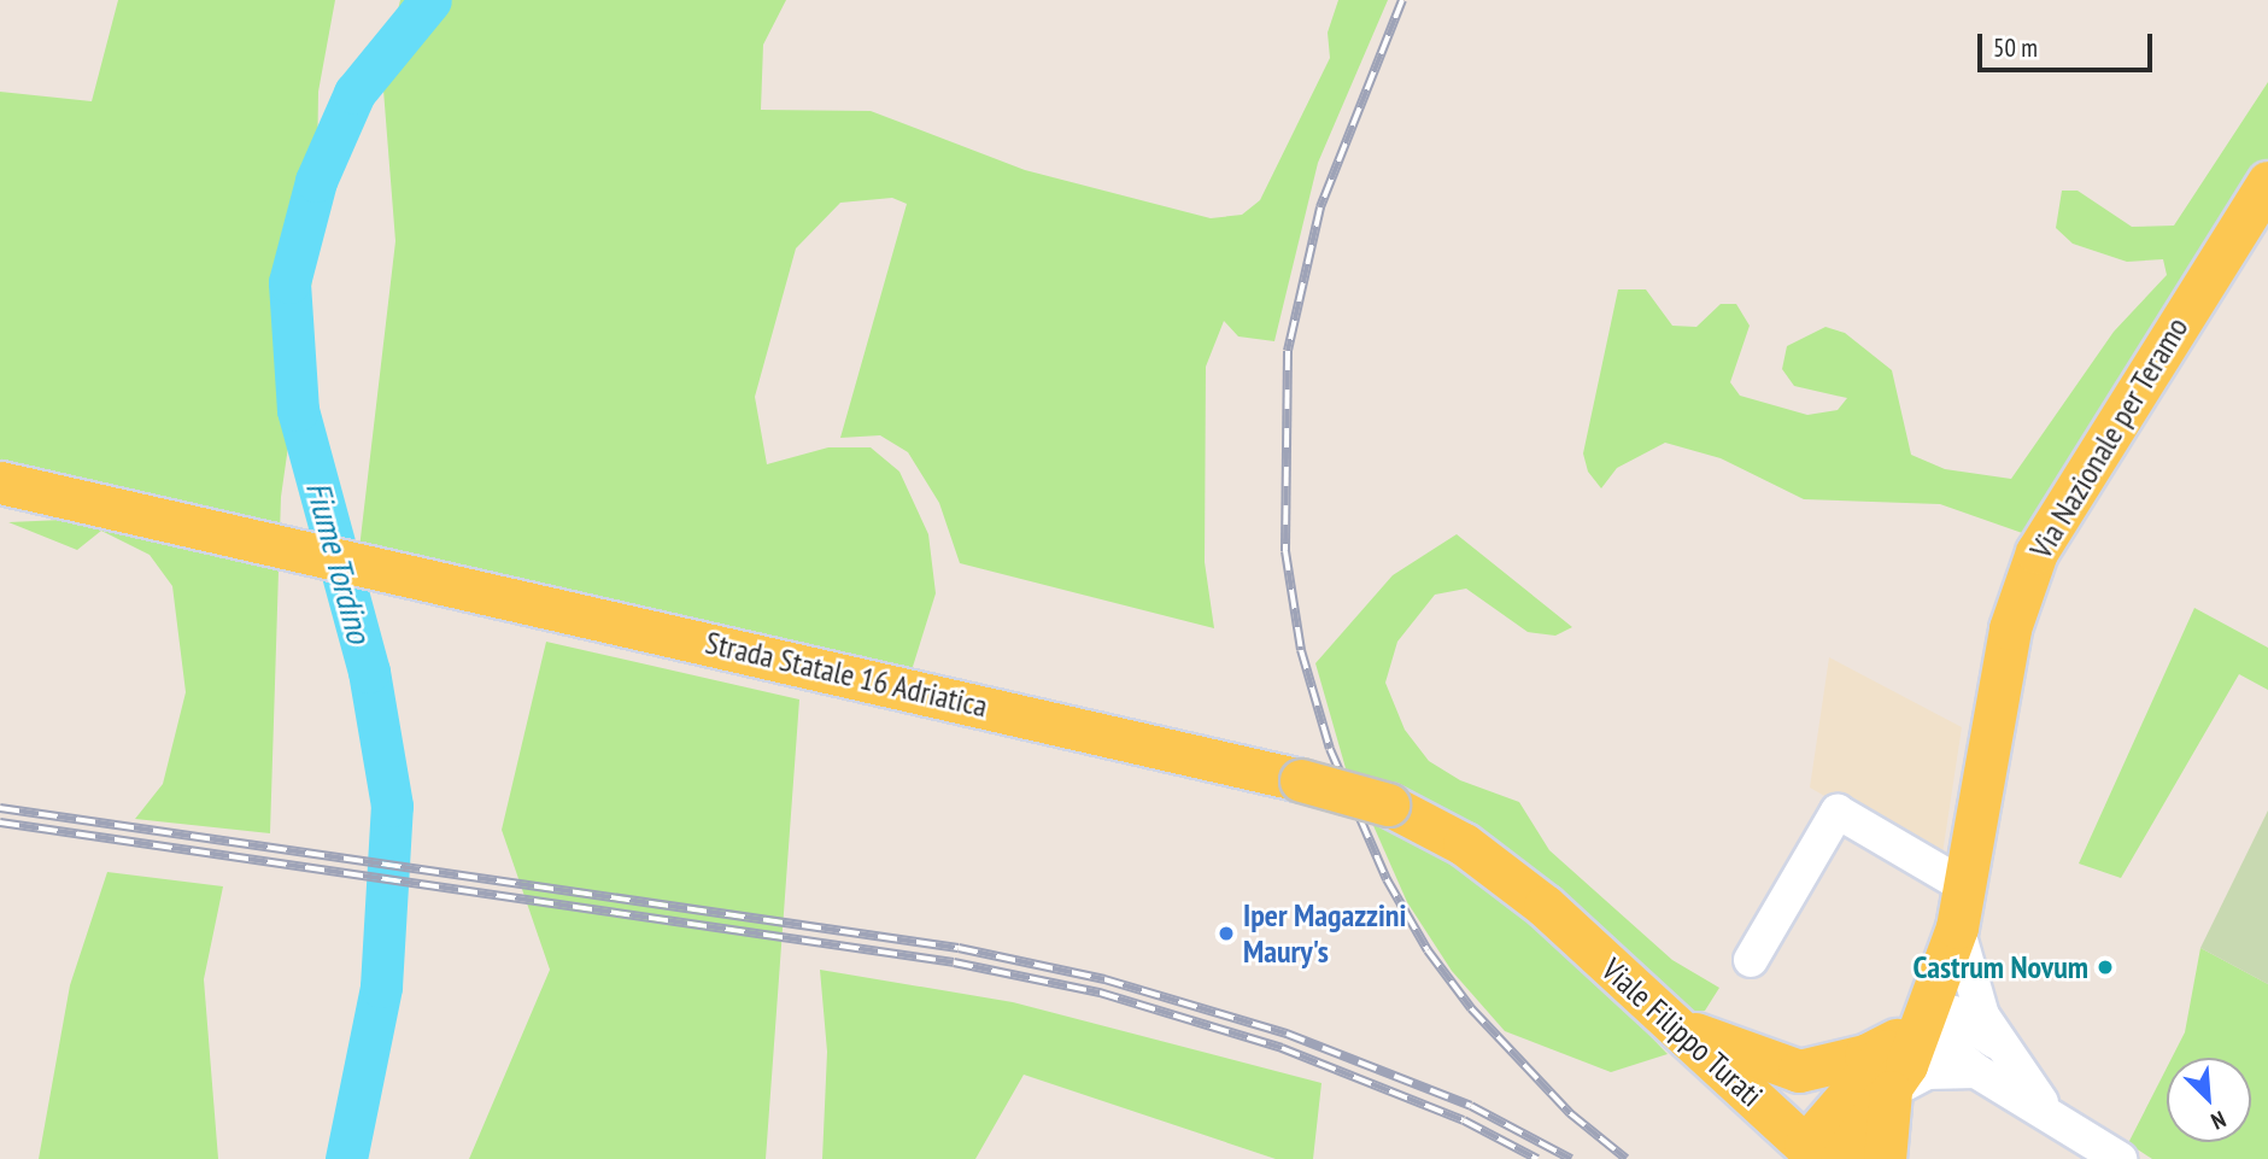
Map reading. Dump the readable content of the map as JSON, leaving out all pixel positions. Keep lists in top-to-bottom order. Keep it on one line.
{"streets":{"main road":["Via Nazionale per Teramo","Strada Statale 16 Adriatica","Viale Filippo Turati"]},"crossings":[["Via Nazionale per Teramo","Viale Filippo Turati"],["Strada Statale 16 Adriatica","Viale Filippo Turati"]],"water":["Fiume Tordino"],"places":["Iper Magazzini Maury's","Castrum Novum"],"scale_bar":"50 m","north":"bottom right"}
